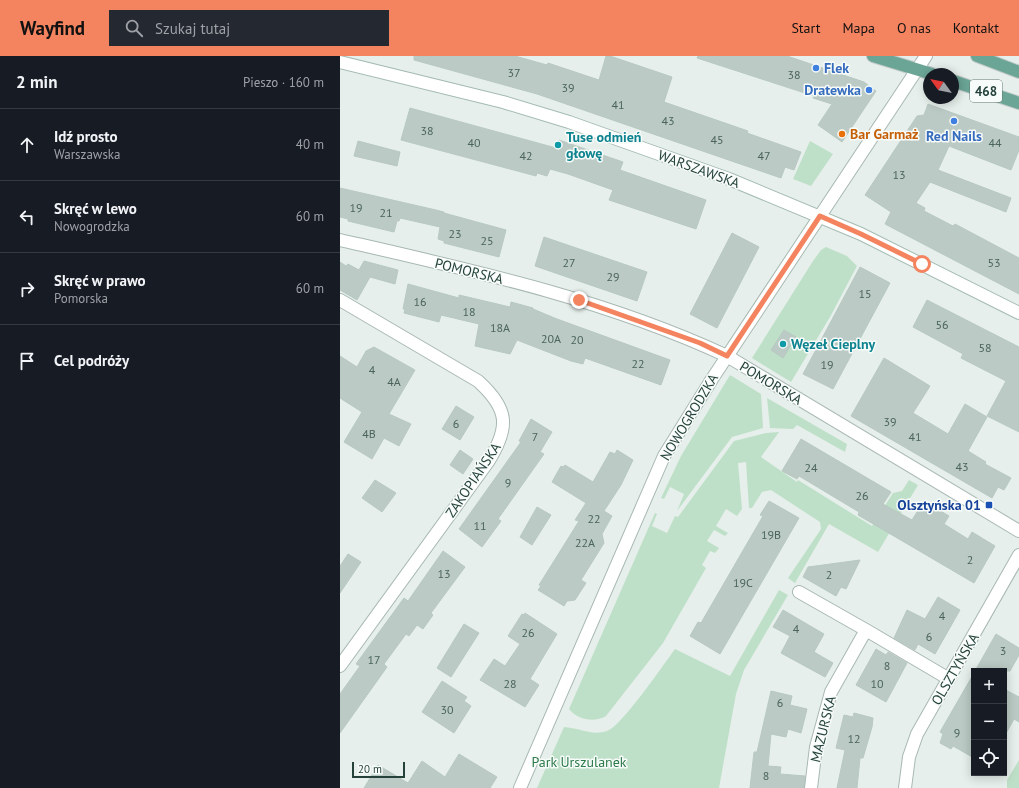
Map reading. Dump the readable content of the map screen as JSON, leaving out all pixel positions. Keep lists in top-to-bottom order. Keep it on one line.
{"streets":{"main road":["468"],"street":["WARSZAWSKA","POMORSKA","NOWOGRODZKA","ZAKOPIAŃSKA","OLSZTYŃSKA","MAZURSKA"]},"crossings":[["WARSZAWSKA","NOWOGRODZKA"],["POMORSKA","NOWOGRODZKA"]],"parks":["Park Urszulanek"],"places":{"other":["Flek","Dratewka","Red Nails","Bar Garmaż","Tuse odmień głowę","Węzeł Cieplny"],"transit":["Olsztyńska 01"]},"house_numbers":["37","38","39","41","43","38","45","40","44","42","47","13","19","21","23","25","27","53","29","15","16","18","56","18A","20A","20","58","22","19","4","4A","39","6","4B","7","41","43","24","9","26","22","11","19B","22A","2","13","2","19C","4","4","26","6","3","17","8","28","10","6","30","9","12","8"],"scale_bar":"20 m","north":"top left","page":{"header":"Wayfind","search":"Szukaj tutaj","nav":["Start","Mapa","O nas","Kontakt"],"heading":["2 min","Pieszo · 160 m"],"list":[["Idź prosto","Warszawska","40 m"],["Skręć w lewo","Nowogrodzka","60 m"],["Skręć w prawo","Pomorska","60 m"],"Cel podróży"],"map_buttons":["+","−"],"scale":"20 m"}}
